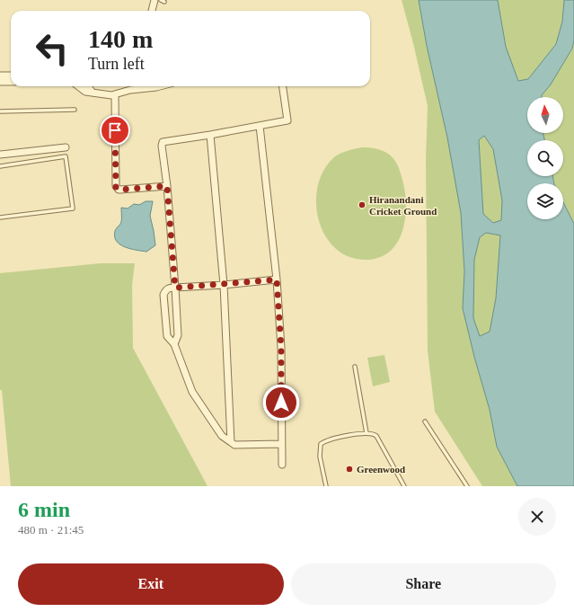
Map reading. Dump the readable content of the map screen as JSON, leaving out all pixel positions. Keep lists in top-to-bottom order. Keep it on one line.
{"places":["Hiranandani Cricket Ground","Greenwood"],"north":"top","page":{"turn":["140 m","Turn left"],"heading":["6 min","480 m · 21:45"],"buttons":["Exit","Share"]}}
